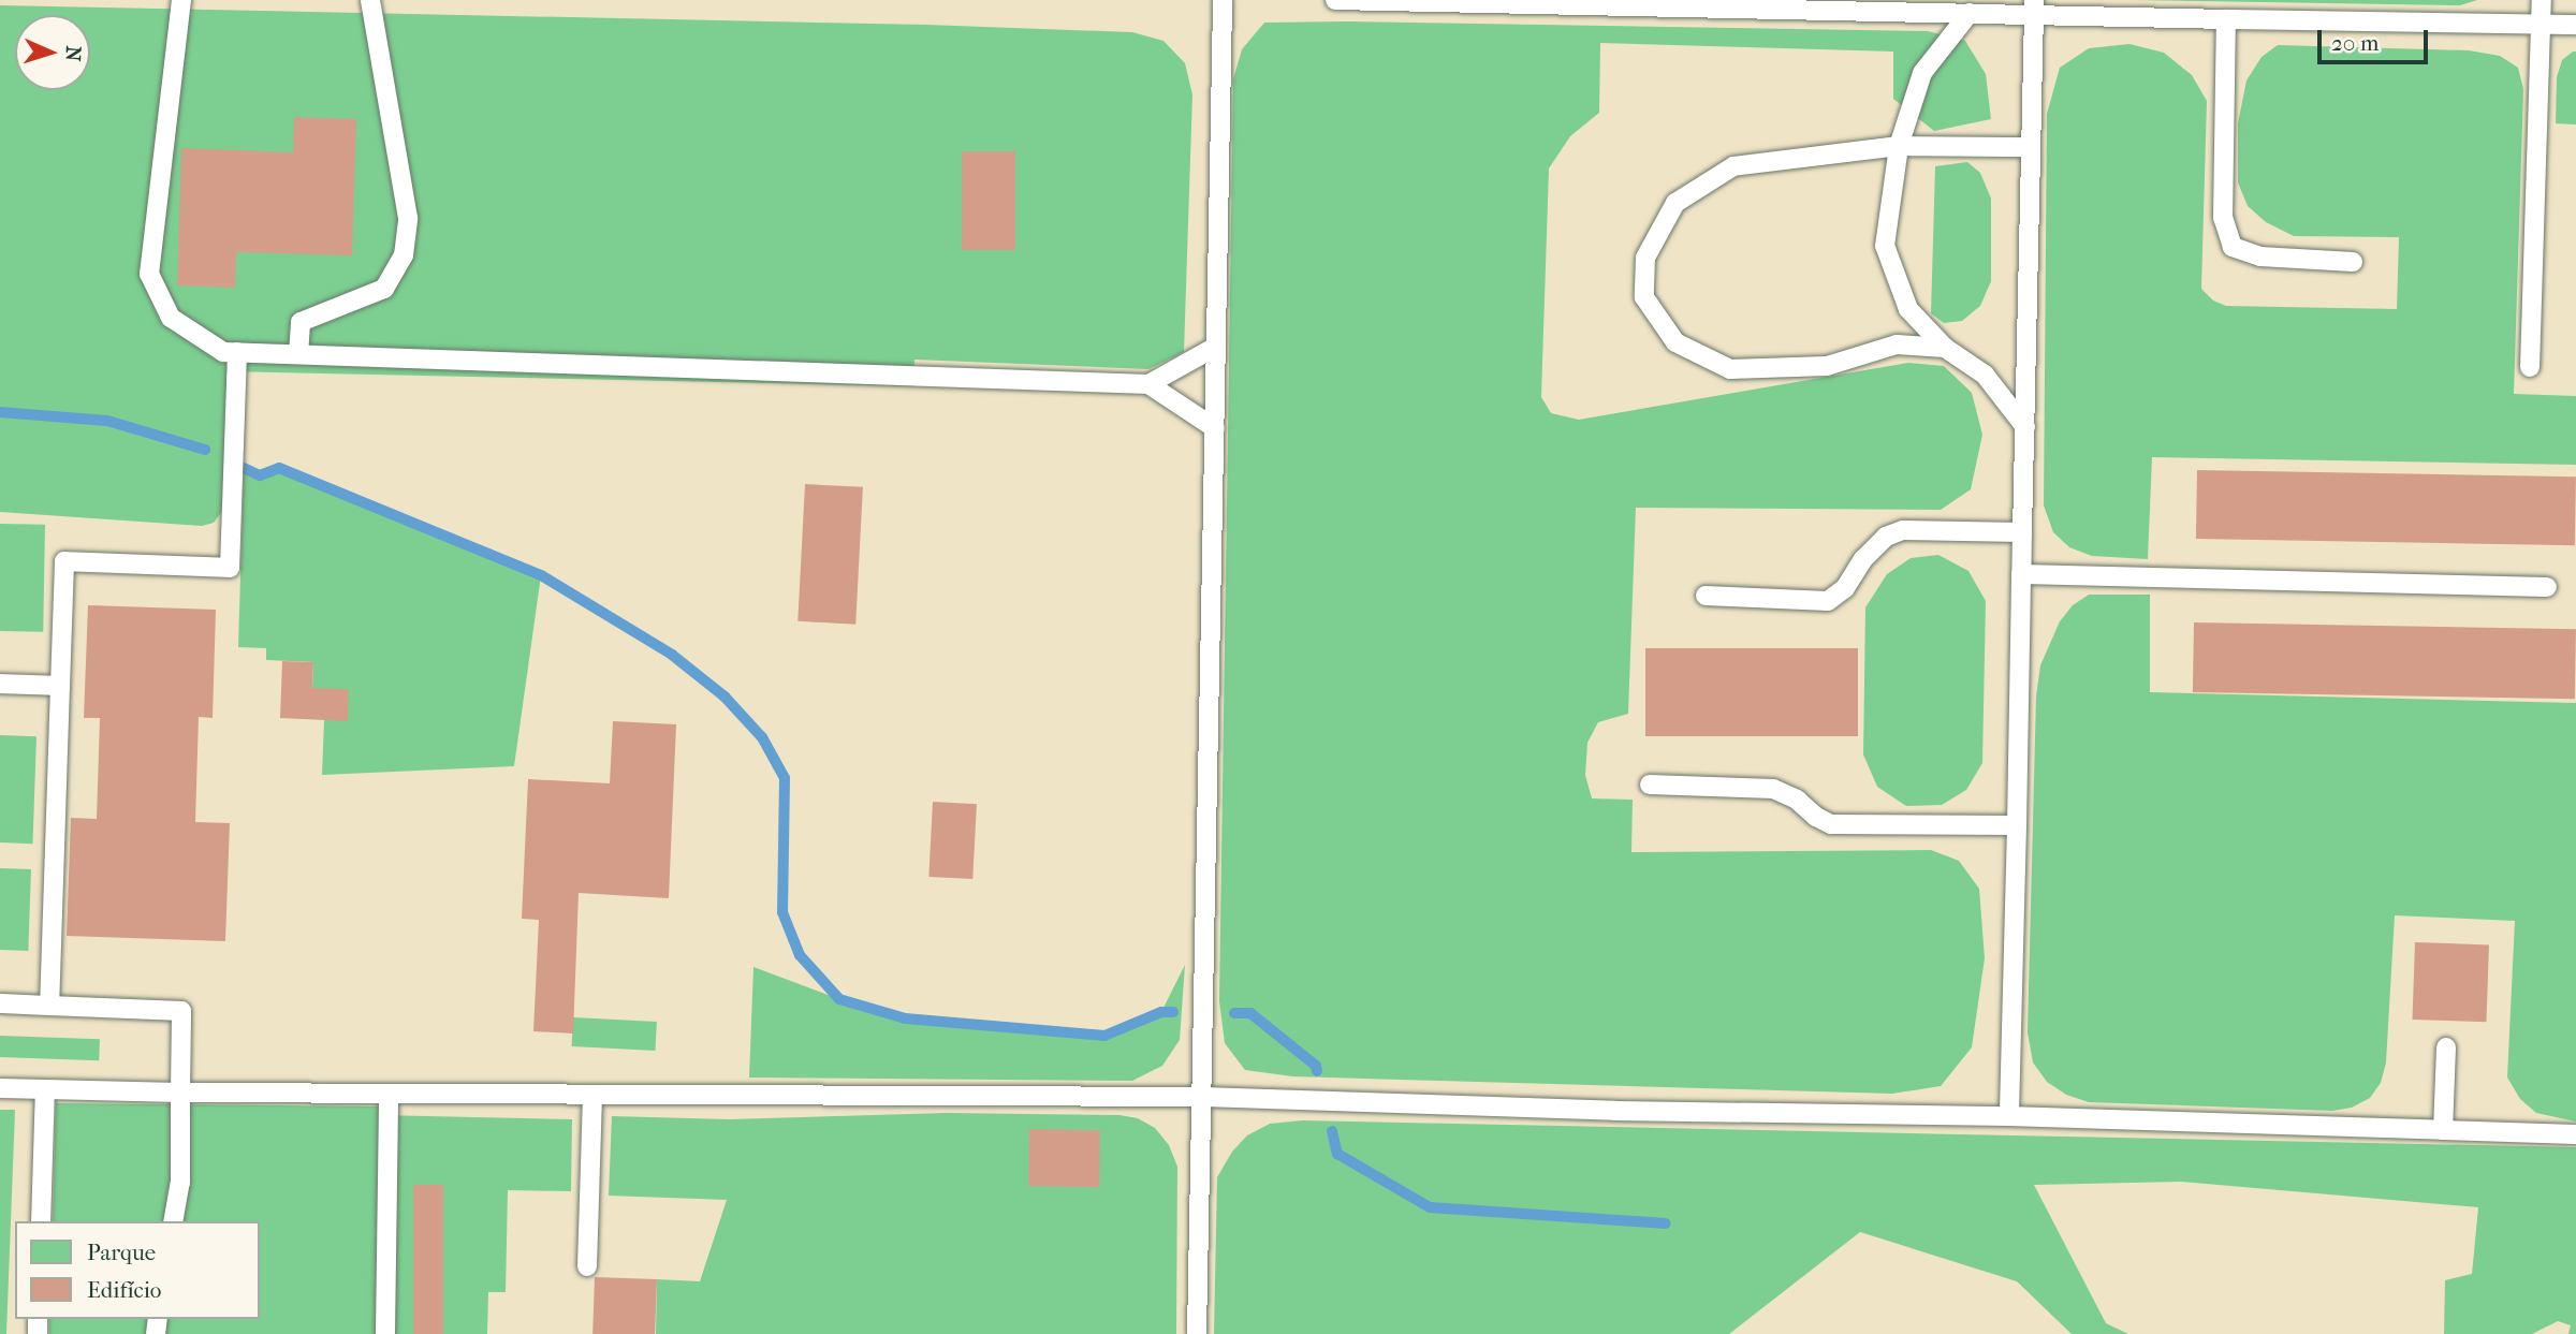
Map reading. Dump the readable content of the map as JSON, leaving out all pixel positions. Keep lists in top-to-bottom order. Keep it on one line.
{"legend":["Parque","Edifício"],"scale_bar":"20 m","north":"right"}
